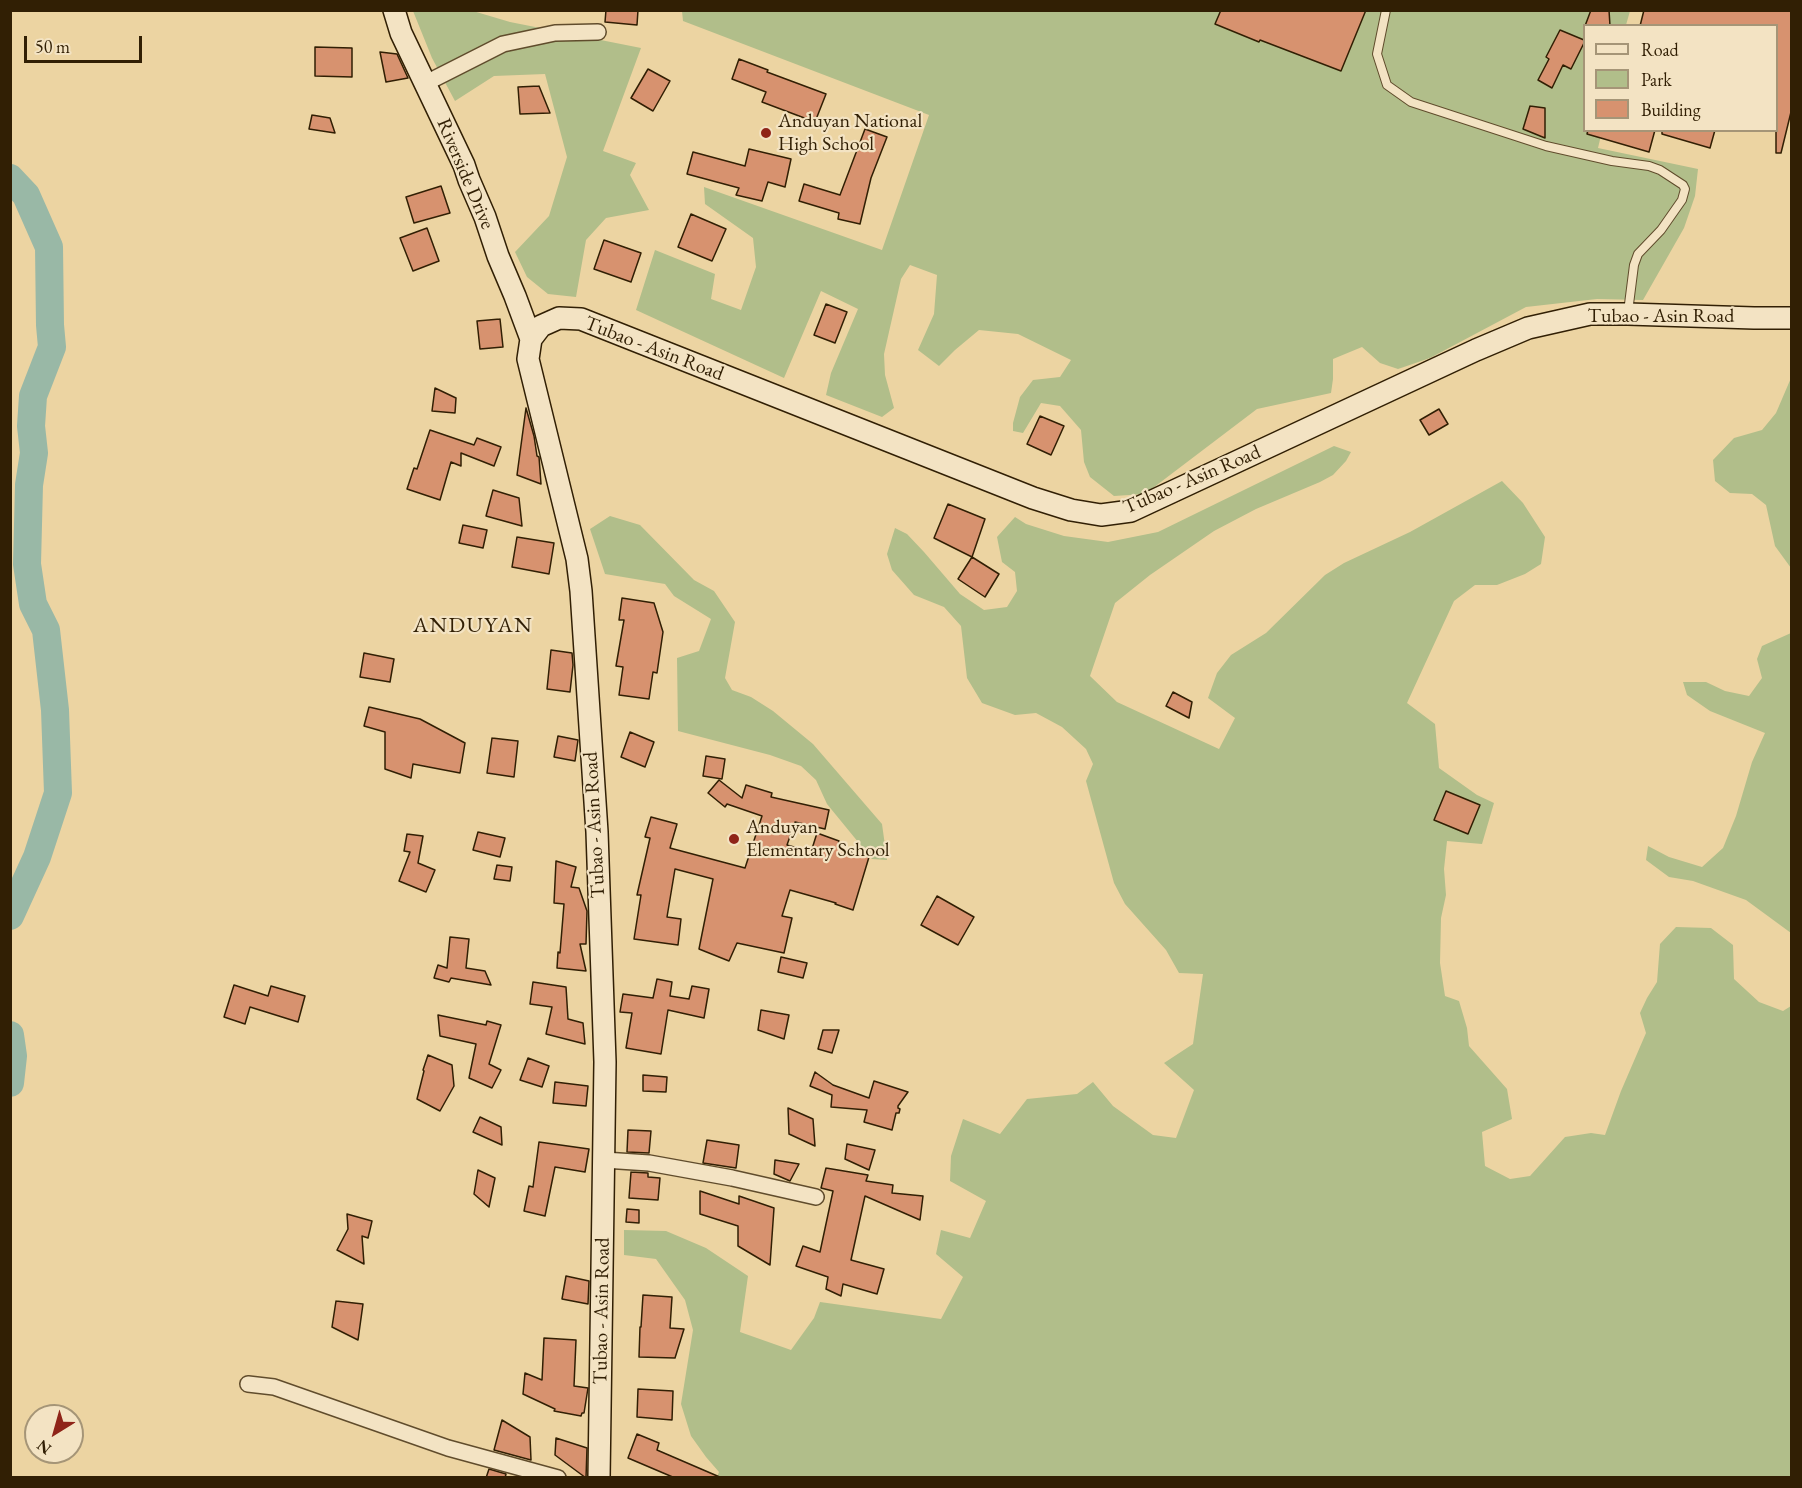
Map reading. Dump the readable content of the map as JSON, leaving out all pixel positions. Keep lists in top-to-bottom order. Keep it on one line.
{"streets":{"main road":["Riverside Drive","Tubao - Asin Road"]},"crossings":[["Riverside Drive","Tubao - Asin Road"]],"districts":["ANDUYAN"],"places":["Anduyan National High School","Anduyan Elementary School"],"legend":["Road","Park","Building"],"scale_bar":"50 m","north":"bottom left"}
